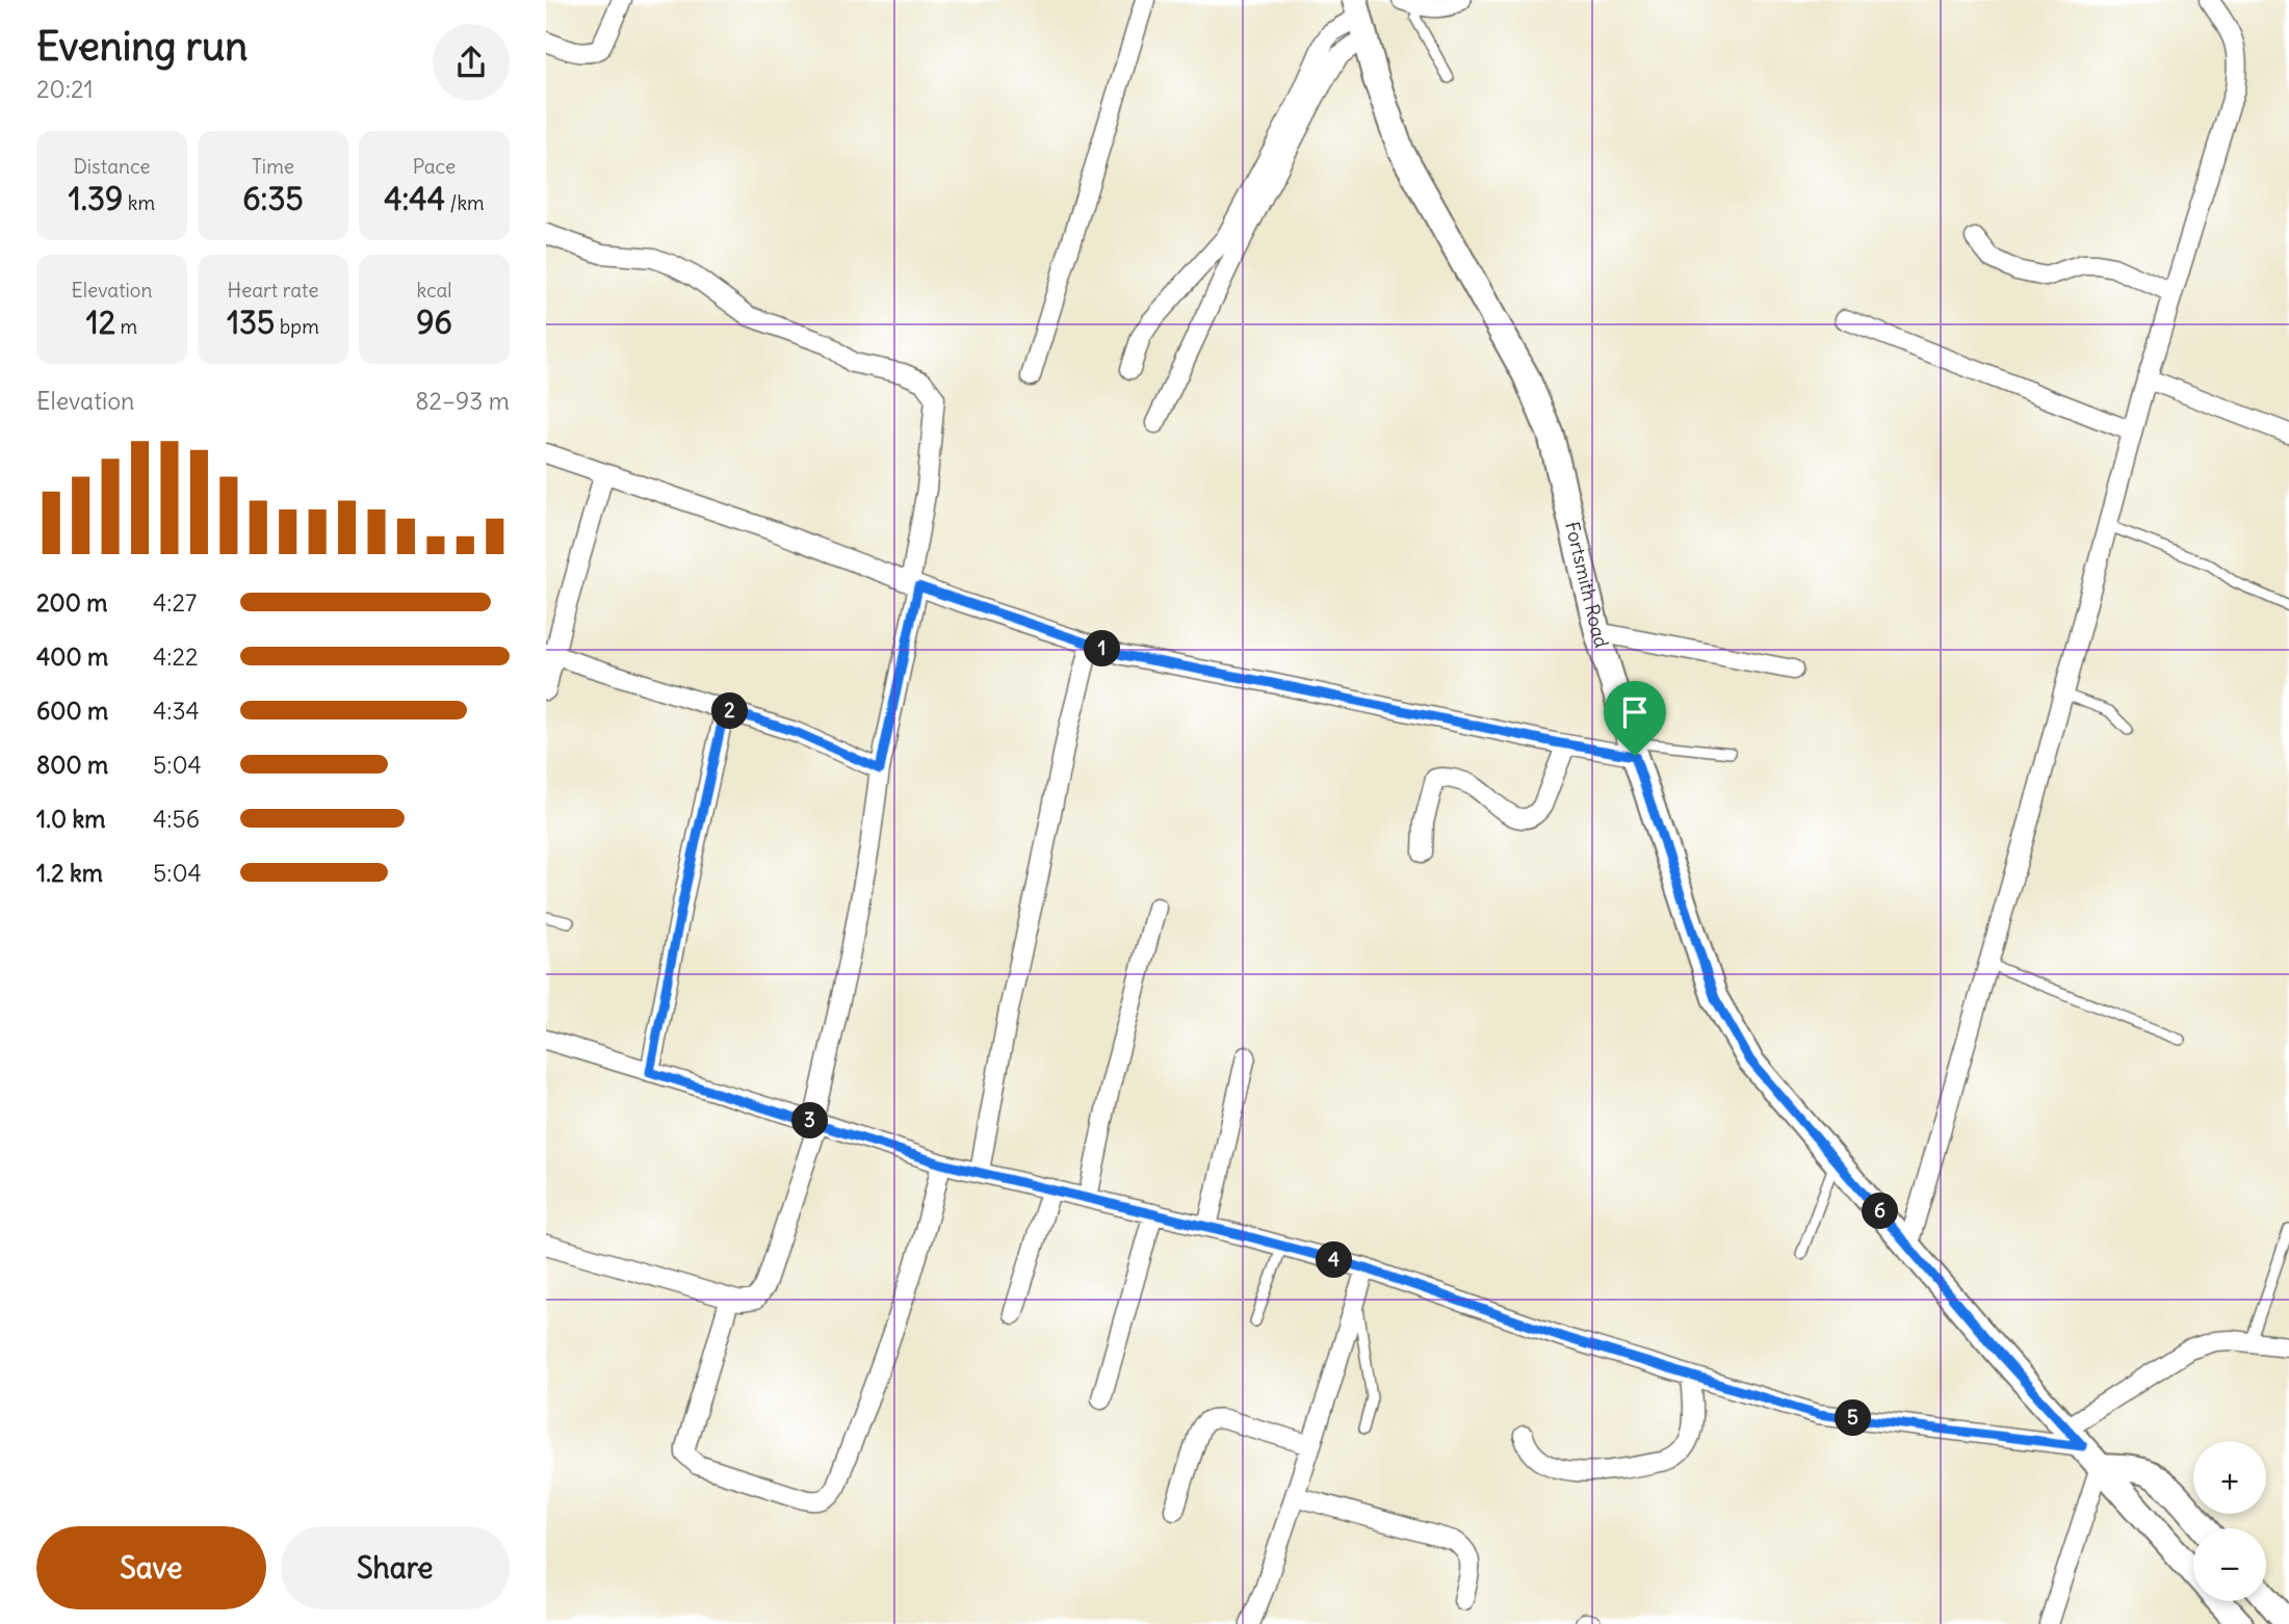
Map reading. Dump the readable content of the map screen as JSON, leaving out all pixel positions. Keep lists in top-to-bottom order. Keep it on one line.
{"streets":{"street":["Fortsmith Road"]},"page":{"heading":["Evening run","20:21"],"stats":[["Distance","1.39 km"],["Time","6:35"],["Pace","4:44 /km"],["Elevation","12 m"],["Heart rate","135 bpm"],["kcal","96"]],"chart":["Elevation","82–93 m"],"list":[{"name":"200 m","note":"4:27"},{"name":"400 m","note":"4:22"},{"name":"600 m","note":"4:34"},{"name":"800 m","note":"5:04"},{"name":"1.0 km","note":"4:56"},{"name":"1.2 km","note":"5:04"}],"pins":["1","2","3","6","4","5"],"map_buttons":["+","−"],"buttons":["Save","Share"]}}
